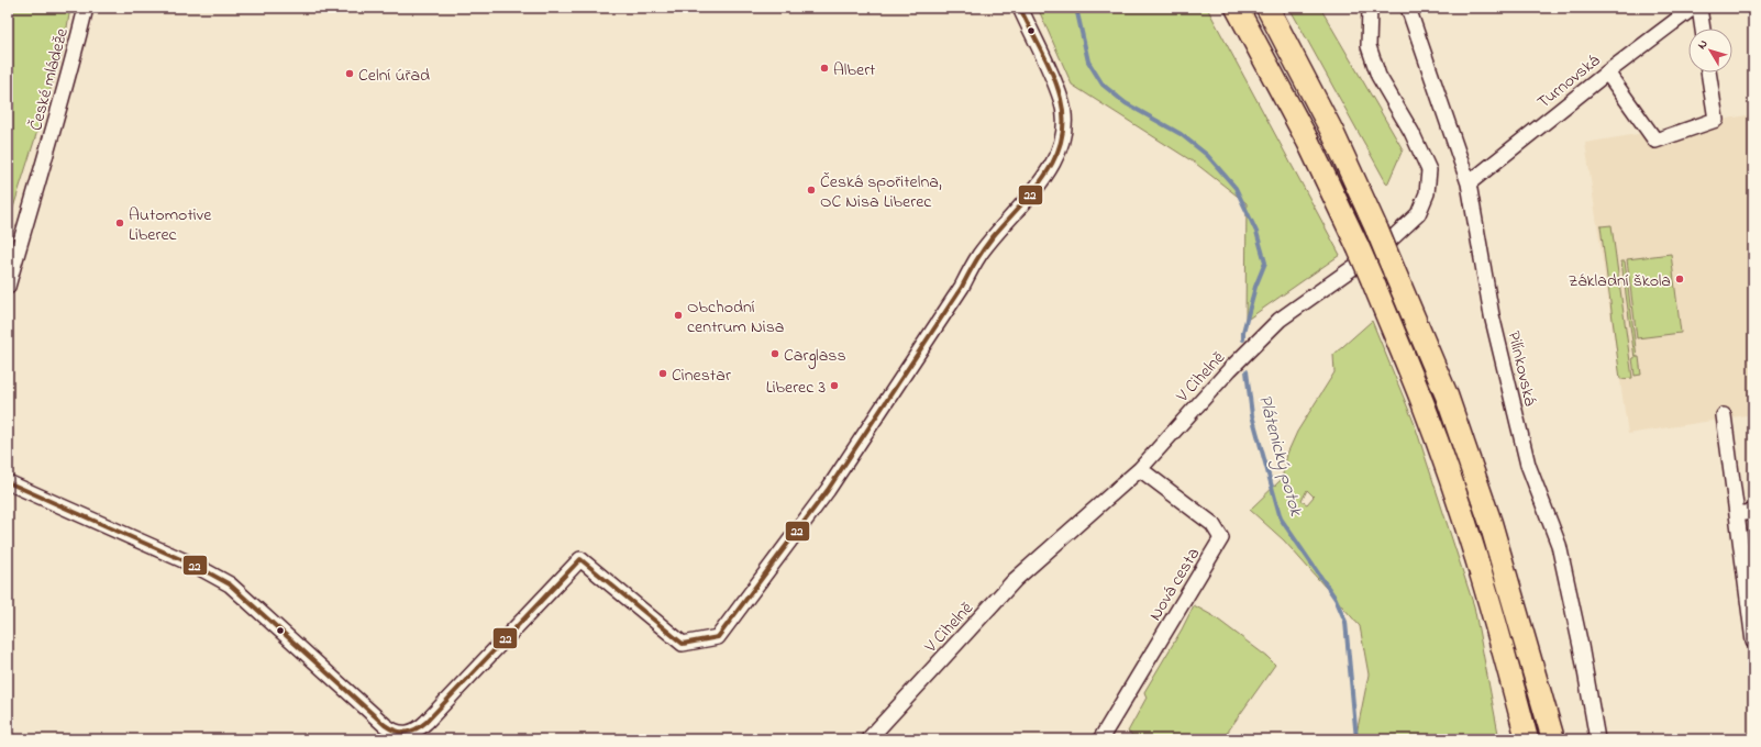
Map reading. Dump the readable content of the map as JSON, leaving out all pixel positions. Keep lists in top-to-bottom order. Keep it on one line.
{"streets":{"street":["České mládeže","Turnovská","Pilínkovská","V Cihelně","Nová cesta"]},"crossings":[["Turnovská","Pilínkovská"],["V Cihelně","Nová cesta"]],"water":["Plátenický potok"],"places":["Albert","Celní úřad","Česká spořitelna, OC Nisa Liberec","Automotive Liberec","Základní škola","Obchodní centrum Nisa","Carglass","Cinestar","Liberec 3"],"lines":["transit line 22"],"north":"top left"}
